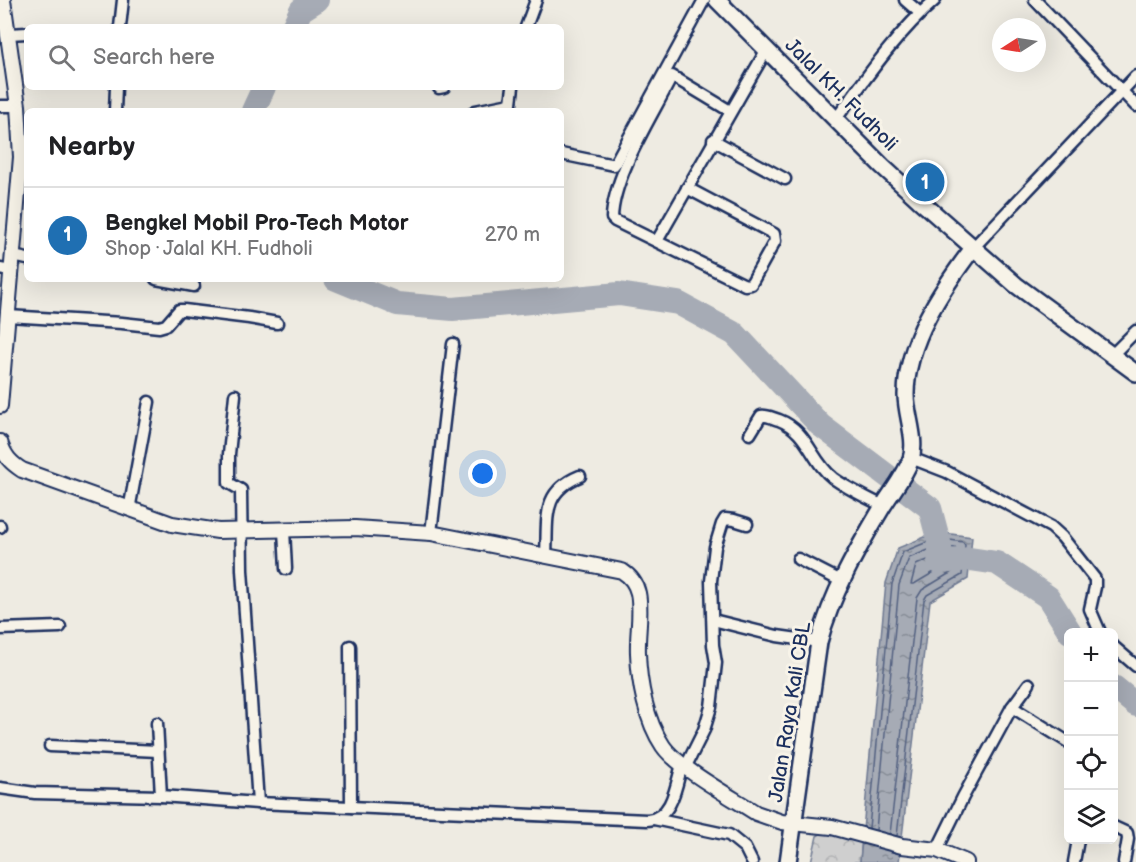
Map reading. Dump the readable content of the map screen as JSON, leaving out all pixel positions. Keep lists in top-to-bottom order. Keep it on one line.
{"streets":{"main road":["Jalal KH. Fudholi","Jalan Raya Kali CBL"]},"north":"left","page":{"search":"Search here","heading":"Nearby","pins":"1","list":[{"mark":"1","name":"Bengkel Mobil Pro-Tech Motor","note":"Shop · Jalal KH. Fudholi","value":"270 m"}],"map_buttons":["+","−"]}}
